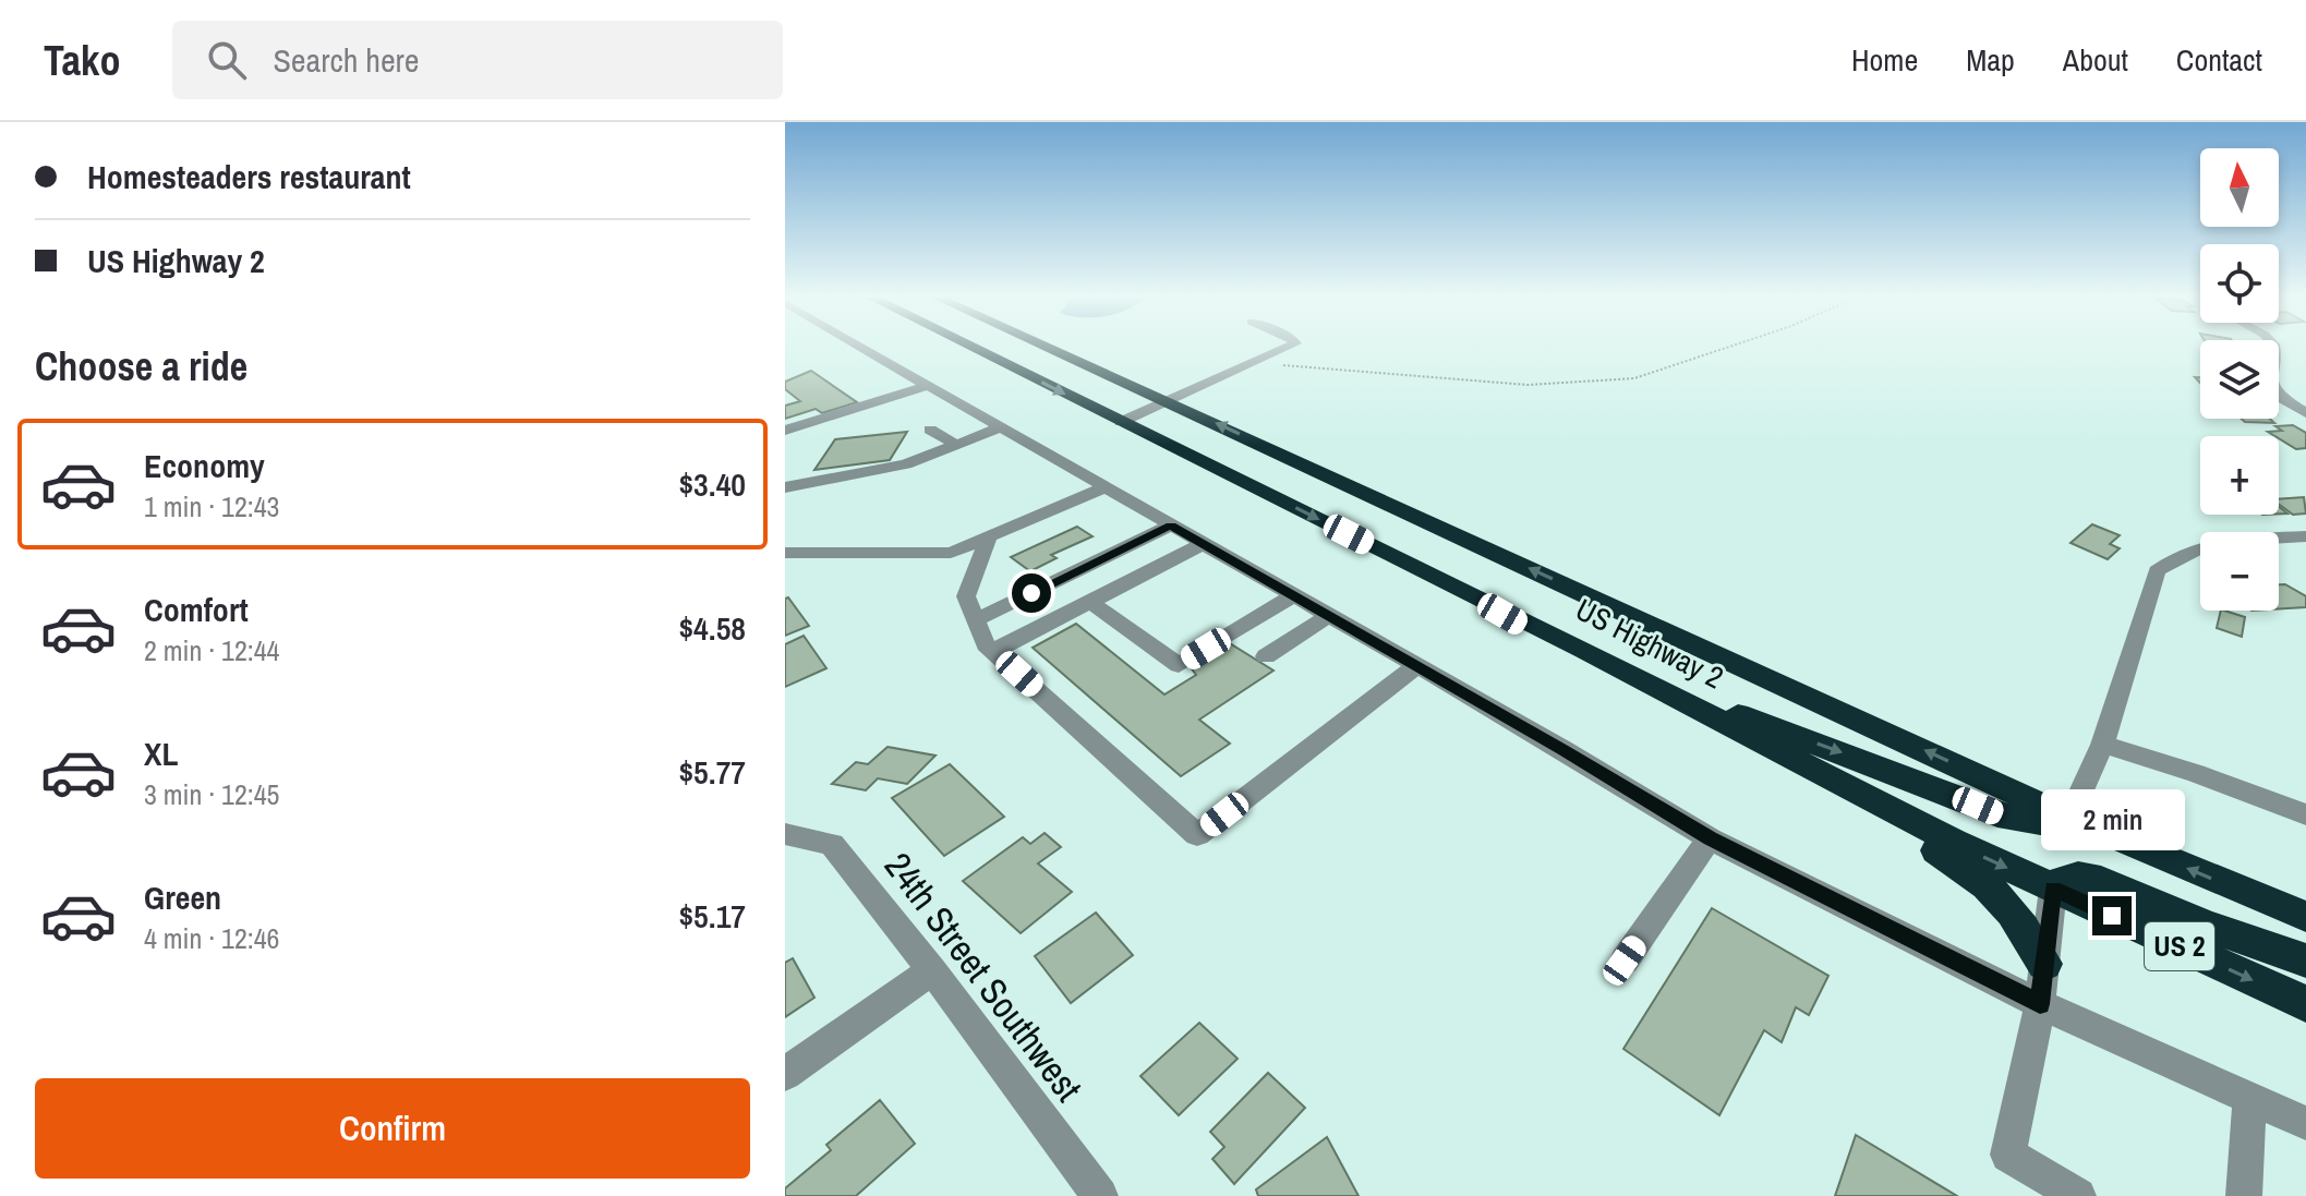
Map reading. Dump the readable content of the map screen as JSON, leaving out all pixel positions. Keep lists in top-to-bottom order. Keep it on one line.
{"streets":{"highway":["US Highway 2","US 2"],"street":["24th Street Southwest"]},"north":"top","page":{"header":"Tako","search":"Search here","nav":["Home","Map","About","Contact"],"banner":["Homesteaders restaurant","US Highway 2"],"map_buttons":["+","−"],"heading":"Choose a ride","list":[{"name":"Economy","note":"1 min · 12:43","value":"$3.40"},{"name":"Comfort","note":"2 min · 12:44","value":"$4.58"},{"name":"XL","note":"3 min · 12:45","value":"$5.77"},{"name":"Green","note":"4 min · 12:46","value":"$5.17"}],"bubble":"2 min","buttons":"Confirm"}}
